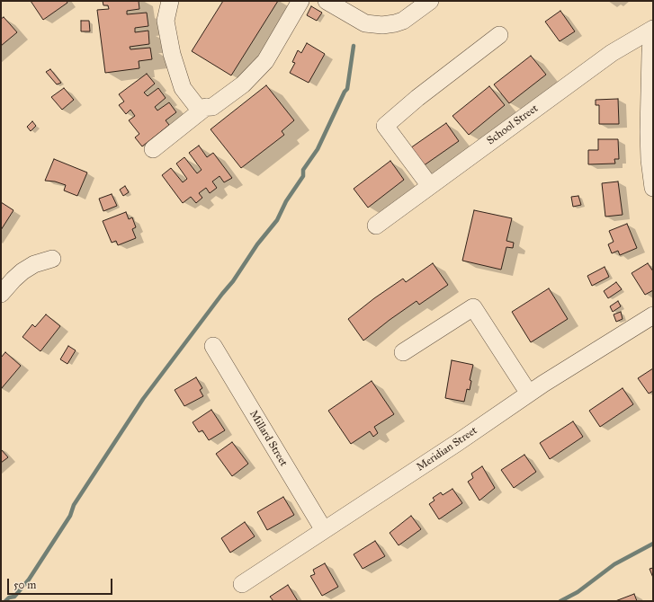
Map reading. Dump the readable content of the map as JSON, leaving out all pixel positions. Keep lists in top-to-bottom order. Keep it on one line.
{"streets":{"street":["School Street","Millard Street","Meridian Street"]},"crossings":[["Millard Street","Meridian Street"]],"scale_bar":"50 m"}
